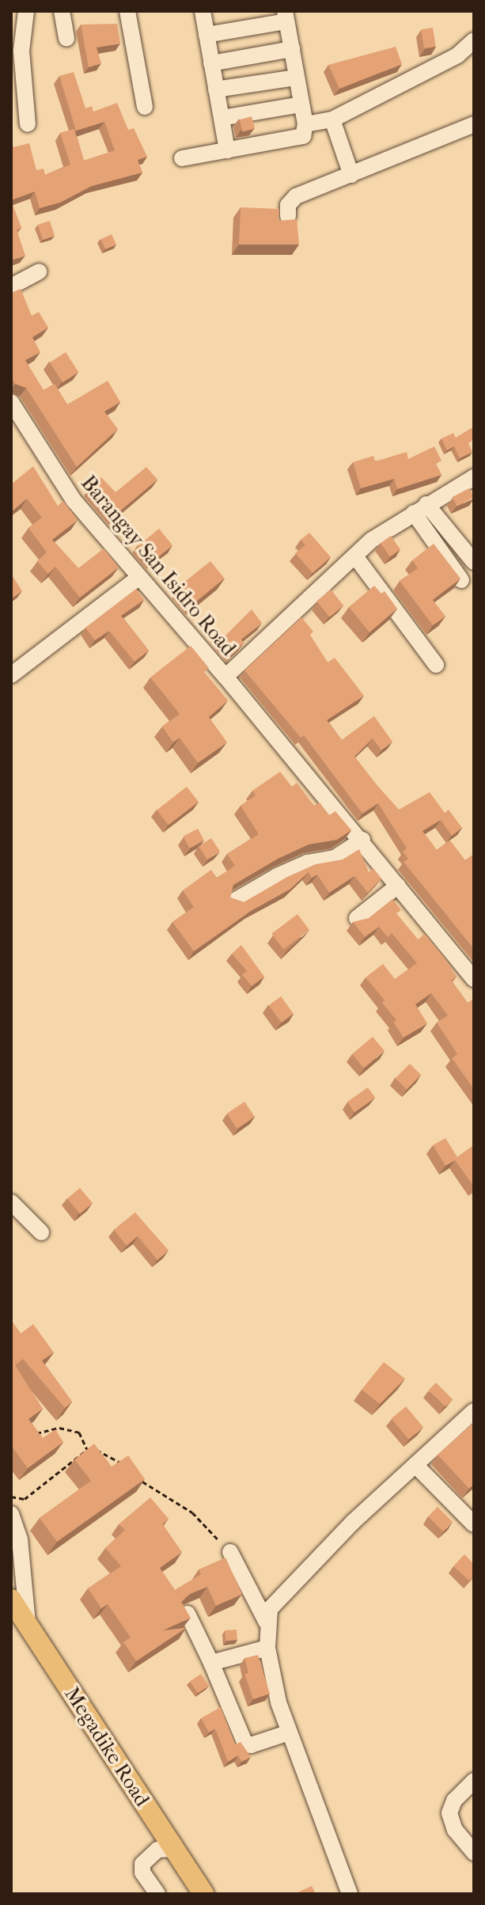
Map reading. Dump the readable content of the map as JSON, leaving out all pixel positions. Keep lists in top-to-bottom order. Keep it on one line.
{"streets":{"main road":["Megadike Road"],"street":["Barangay San Isidro Road"]}}
